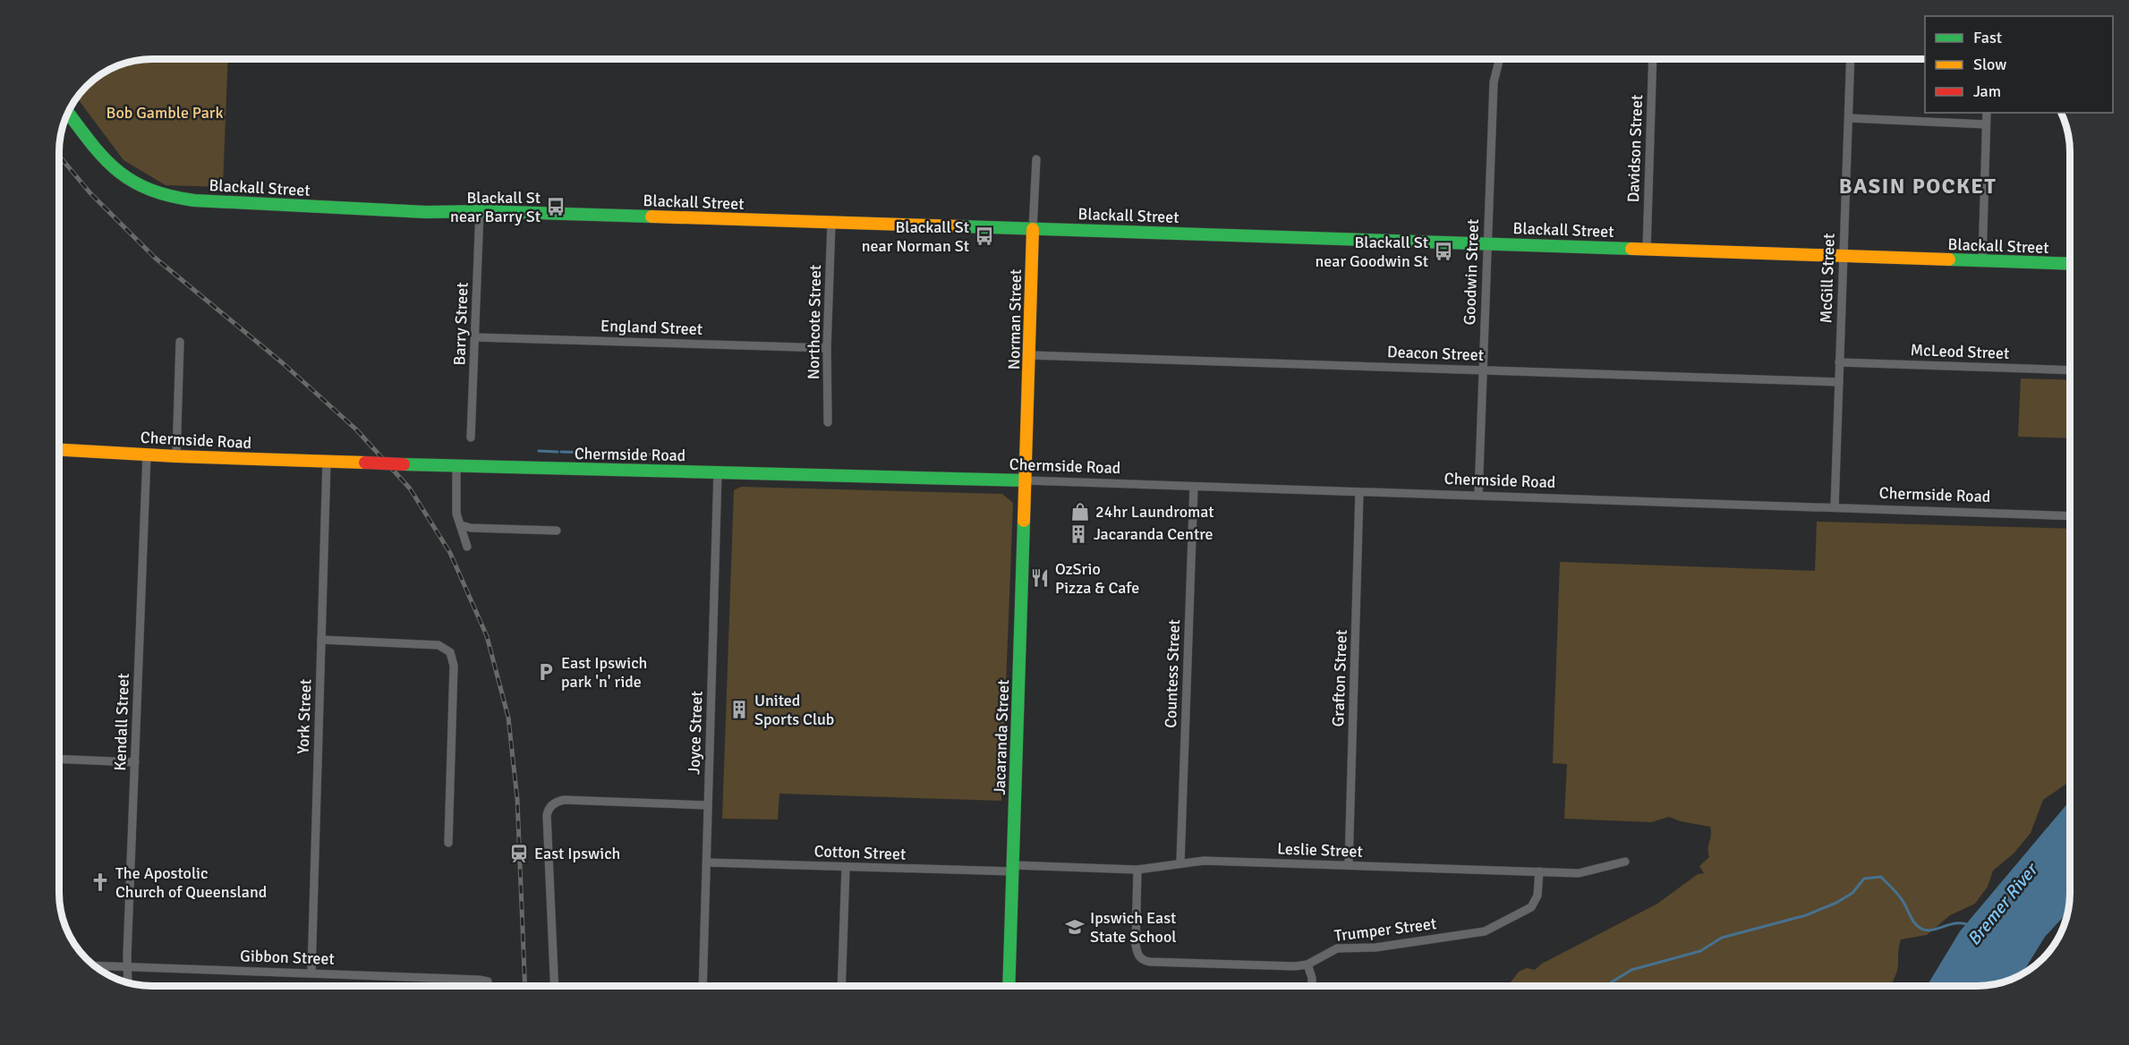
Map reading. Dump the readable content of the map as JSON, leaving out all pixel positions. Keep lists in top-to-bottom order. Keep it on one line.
{"streets":{"street":["Davidson Street","Blackall Street","Goodwin Street","McGill Street","Norman Street","Northcote Street","Barry Street","England Street","McLeod Street","Deacon Street","Chermside Road","Countess Street","Grafton Street","York Street","Kendall Street","Joyce Street","Jacaranda Street","Leslie Street","Cotton Street","Trumper Street","Gibbon Street"]},"crossings":[["Davidson Street","Blackall Street"],["Blackall Street","Goodwin Street"],["Blackall Street","McGill Street"],["Blackall Street","Norman Street"],["Blackall Street","Northcote Street"],["Blackall Street","Barry Street"],["Goodwin Street","Deacon Street"],["Goodwin Street","Chermside Road"],["McGill Street","McLeod Street"],["McGill Street","Deacon Street"],["McGill Street","Chermside Road"],["Norman Street","Deacon Street"],["Norman Street","Chermside Road"],["Norman Street","Jacaranda Street"],["Northcote Street","England Street"],["Barry Street","England Street"],["Chermside Road","Countess Street"],["Chermside Road","Grafton Street"],["Chermside Road","York Street"],["Chermside Road","Kendall Street"],["Chermside Road","Joyce Street"],["Chermside Road","Jacaranda Street"],["Countess Street","Leslie Street"],["Grafton Street","Leslie Street"],["York Street","Gibbon Street"],["Kendall Street","Gibbon Street"],["Joyce Street","Cotton Street"],["Jacaranda Street","Leslie Street"],["Jacaranda Street","Cotton Street"],["Leslie Street","Cotton Street"],["Leslie Street","Trumper Street"]],"districts":["BASIN POCKET"],"water":["Bremer River"],"parks":["Bob Gamble Park"],"places":{"bus stop":["Blackall St near Barry St","Blackall St near Norman St","Blackall St near Goodwin St"],"shop":["24hr Laundromat"],"building":["Jacaranda Centre","United Sports Club"],"restaurant":["OzSrio Pizza & Cafe"],"parking":["East Ipswich park 'n' ride"],"station":["East Ipswich"],"church":["The Apostolic Church of Queensland"],"school or university":["Ipswich East State School"]},"legend":["Fast","Slow","Jam"]}
